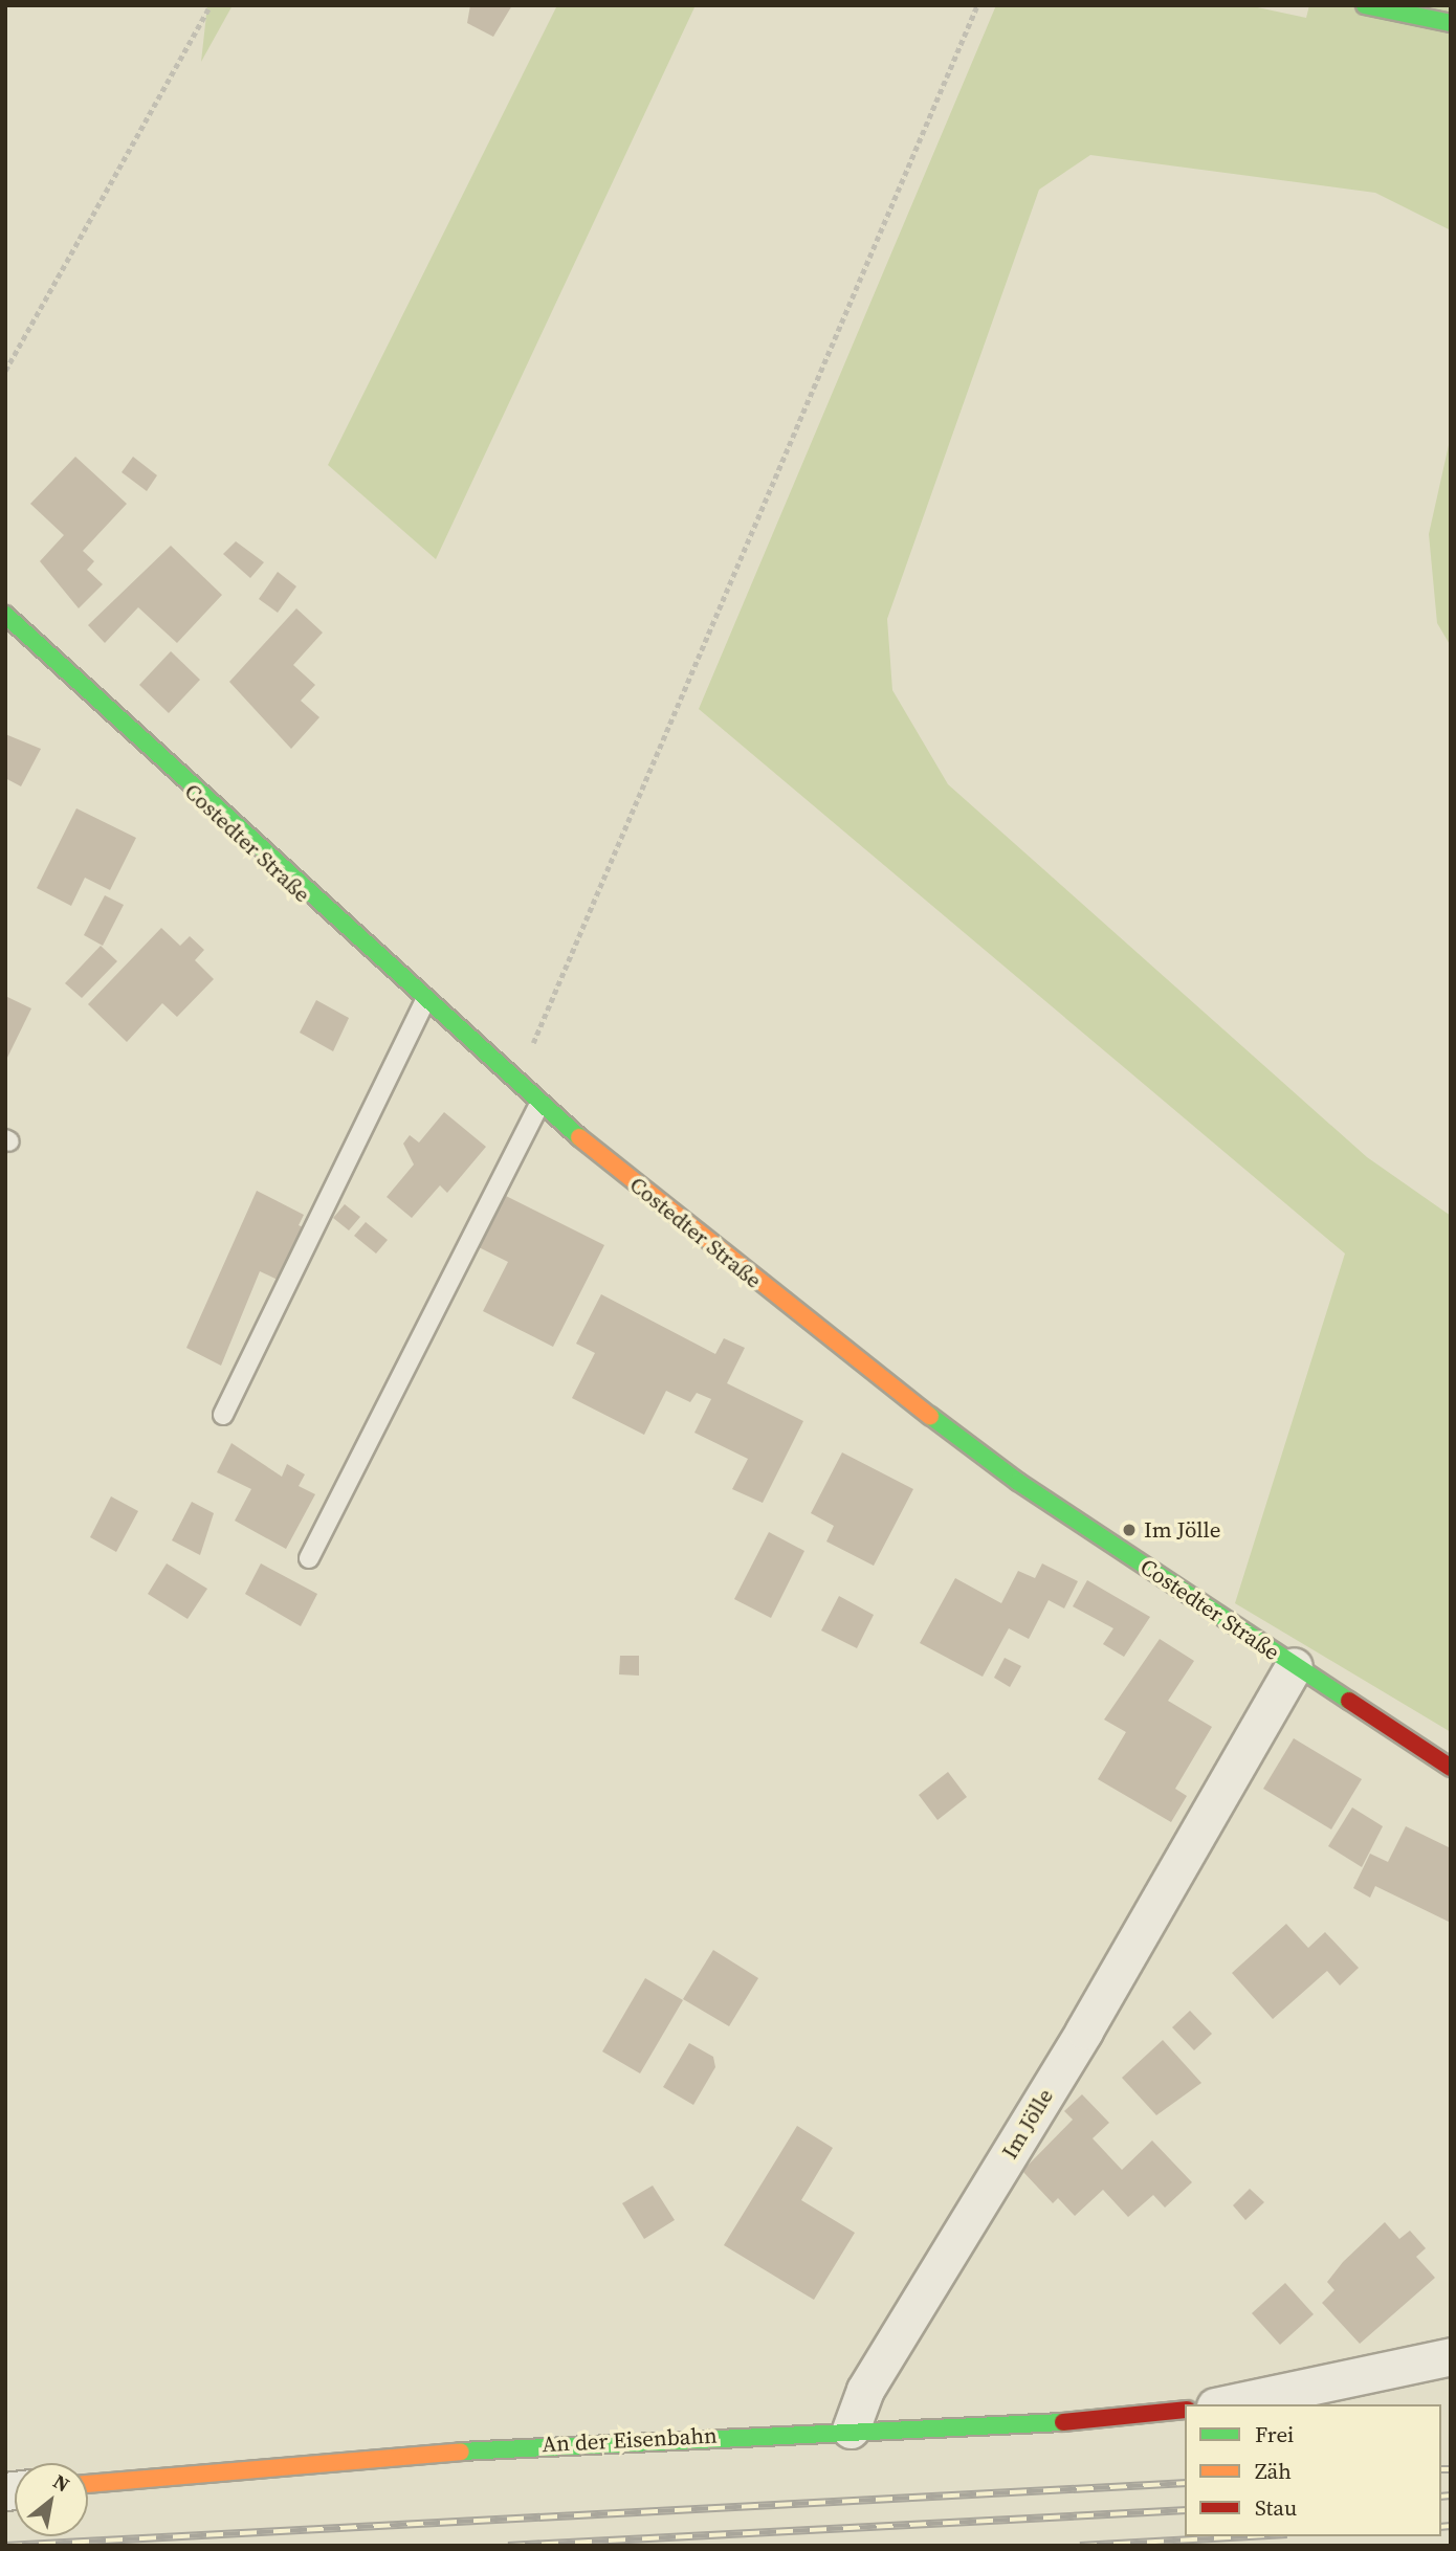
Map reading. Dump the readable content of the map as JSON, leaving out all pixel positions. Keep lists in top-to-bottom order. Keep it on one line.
{"streets":{"street":["Costedter Straße","Im Jölle","An der Eisenbahn"]},"crossings":[["Costedter Straße","Im Jölle"],["Im Jölle","An der Eisenbahn"]],"places":["Im Jölle"],"legend":["Frei","Zäh","Stau"],"north":"top right"}
